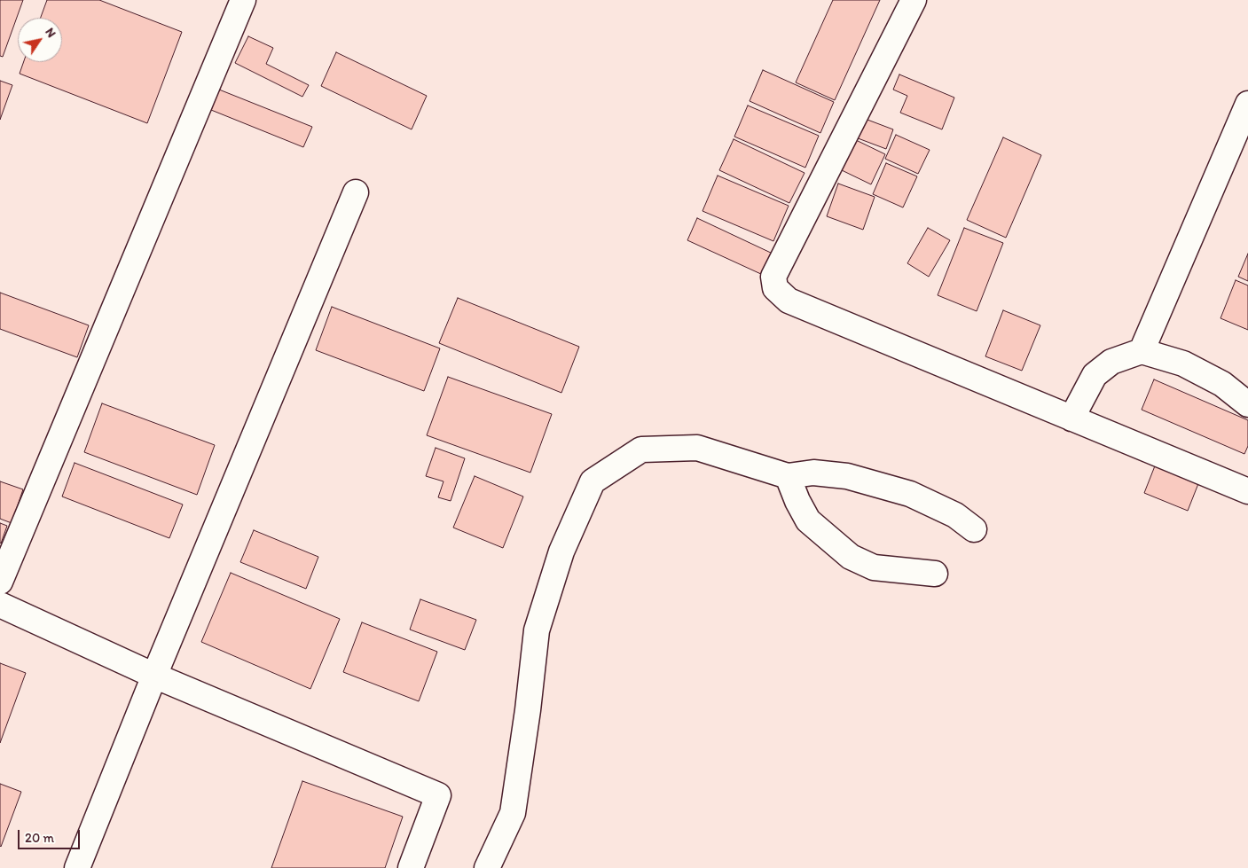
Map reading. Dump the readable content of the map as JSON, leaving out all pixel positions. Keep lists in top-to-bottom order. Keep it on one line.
{"scale_bar":"20 m","north":"top right"}
